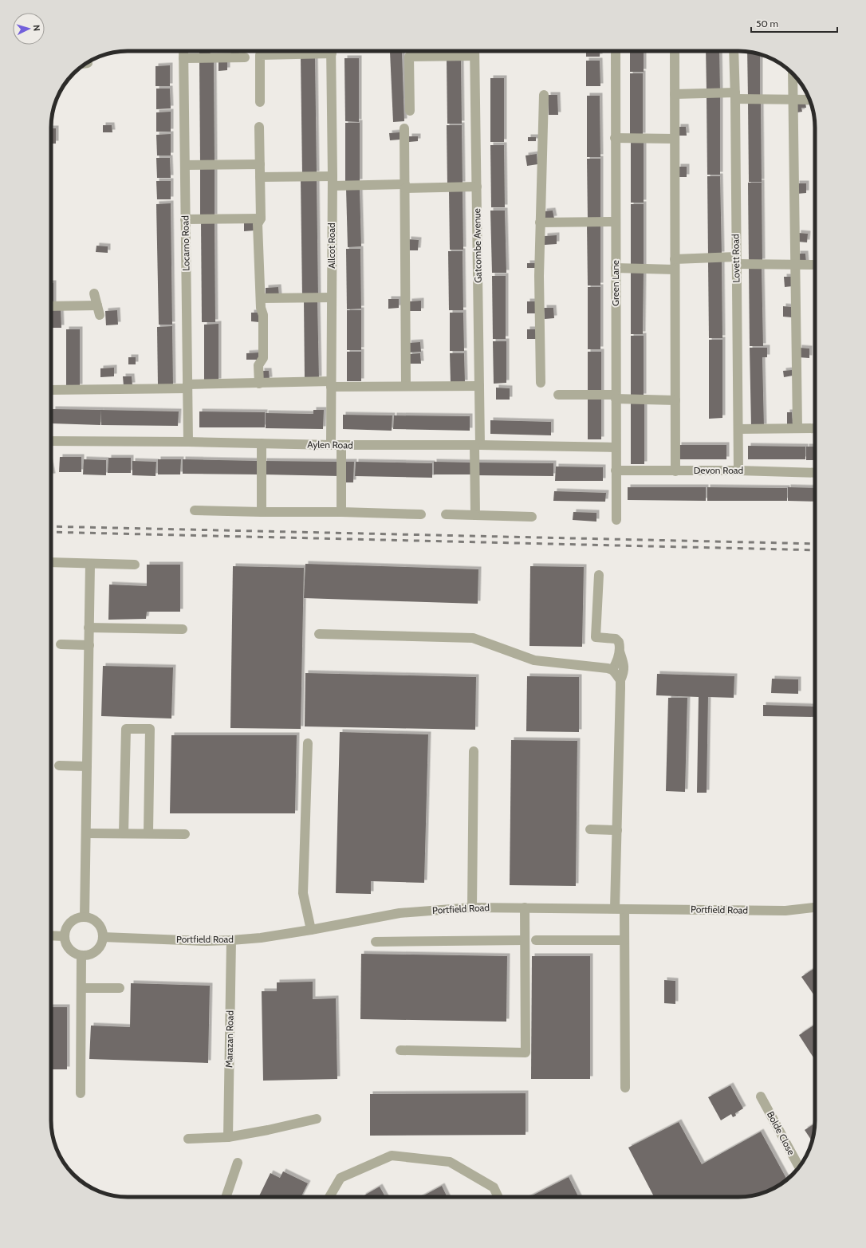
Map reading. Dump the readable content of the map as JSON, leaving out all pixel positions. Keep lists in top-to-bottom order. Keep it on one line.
{"streets":{"street":["Locarno Road","Allcot Road","Gatcombe Avenue","Lovett Road","Green Lane","Aylen Road","Devon Road","Portfield Road","Marazan Road","Bolde Close"]},"crossings":[["Locarno Road","Aylen Road"],["Allcot Road","Aylen Road"],["Gatcombe Avenue","Aylen Road"],["Lovett Road","Devon Road"],["Green Lane","Aylen Road"],["Green Lane","Devon Road"],["Portfield Road","Marazan Road"]],"scale_bar":"50 m","north":"right"}
